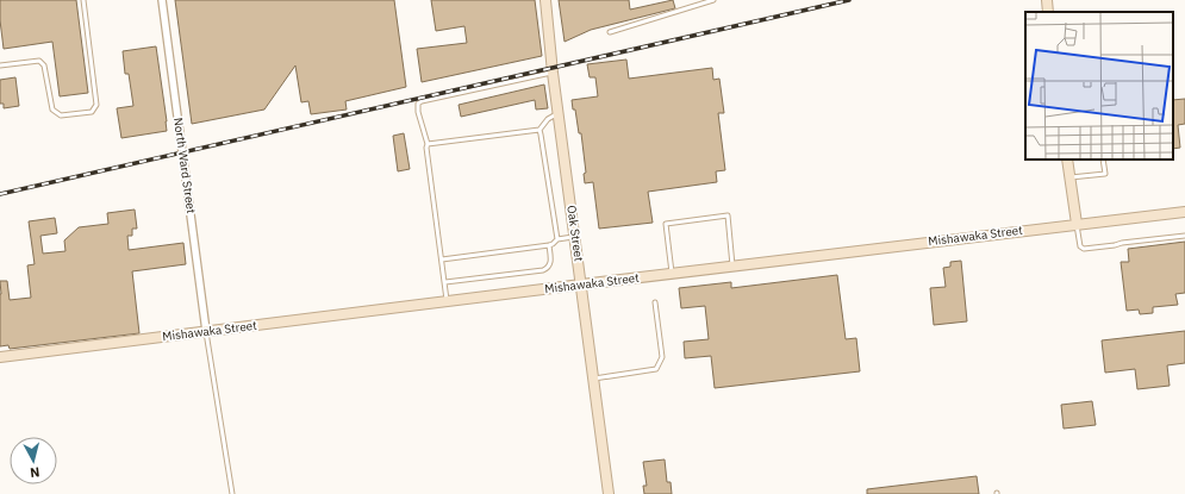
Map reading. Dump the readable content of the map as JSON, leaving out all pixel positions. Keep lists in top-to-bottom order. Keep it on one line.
{"streets":{"street":["North Ward Street","Oak Street","Mishawaka Street"]},"crossings":[["North Ward Street","Mishawaka Street"],["Oak Street","Mishawaka Street"]],"north":"bottom"}
